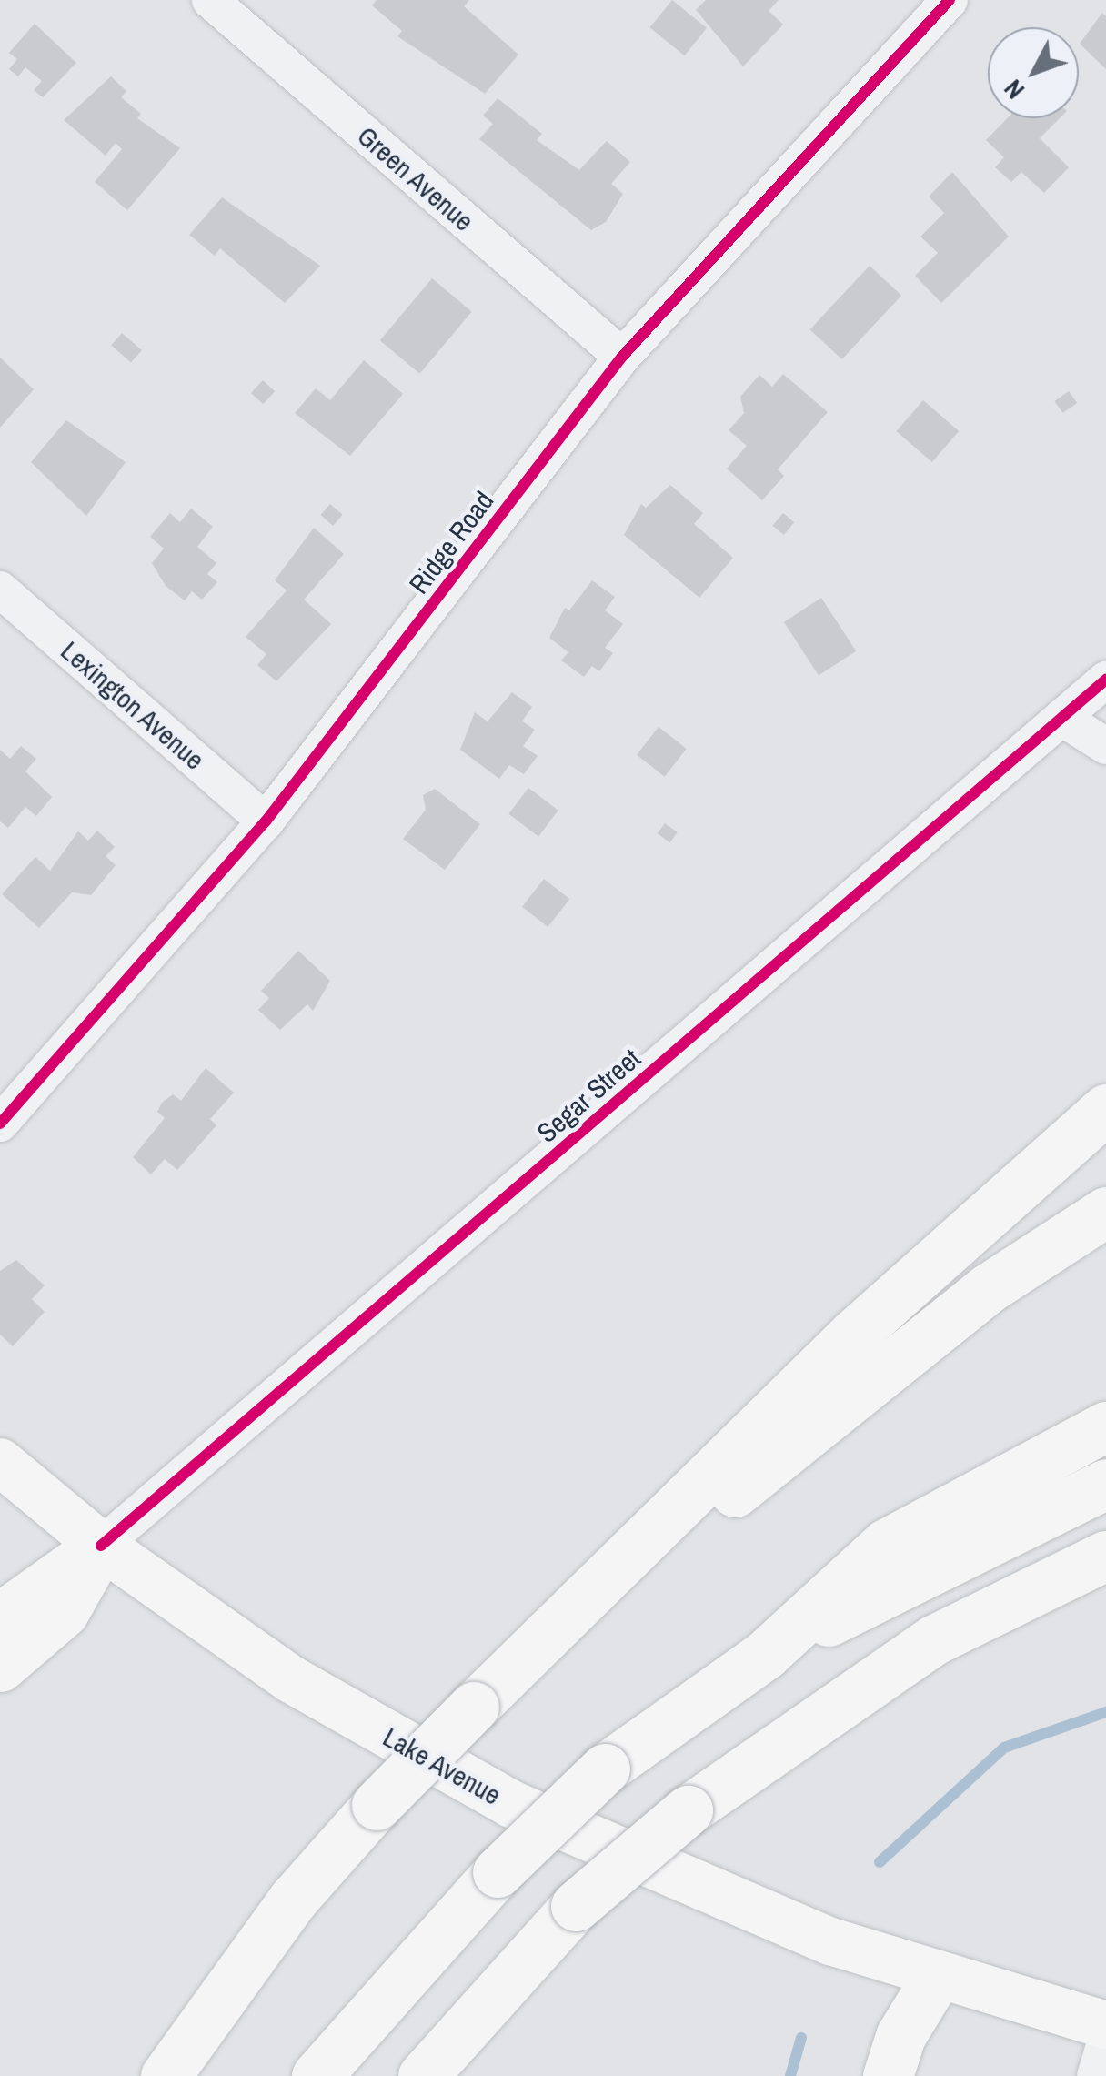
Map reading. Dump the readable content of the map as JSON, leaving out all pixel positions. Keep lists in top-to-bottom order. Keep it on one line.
{"streets":{"main road":["Lake Avenue"],"street":["Green Avenue","Ridge Road","Lexington Avenue","Segar Street"]},"crossings":[["Green Avenue","Ridge Road"],["Ridge Road","Lexington Avenue"],["Segar Street","Lake Avenue"]],"north":"bottom left"}
